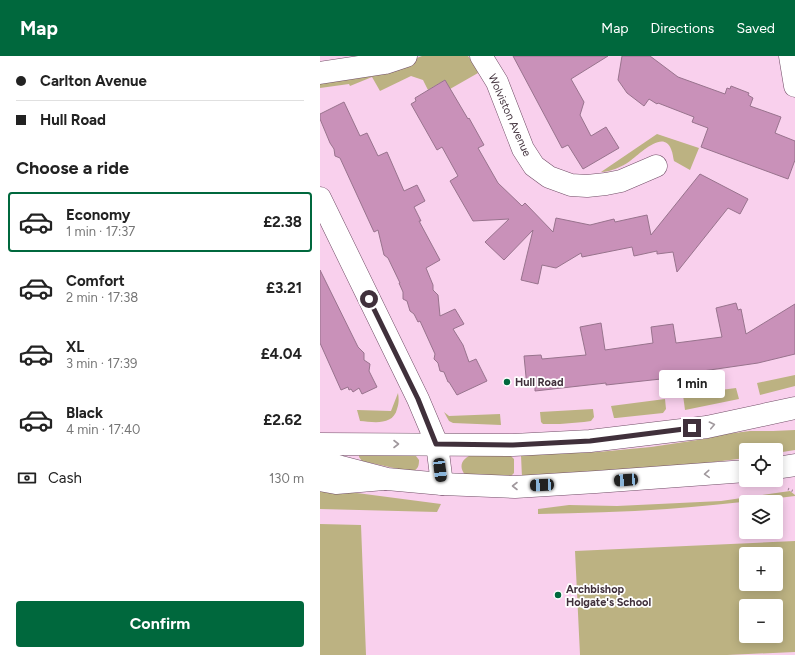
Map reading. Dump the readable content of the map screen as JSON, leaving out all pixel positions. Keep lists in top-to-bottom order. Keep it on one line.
{"streets":{"main road":["Wolviston Avenue"]},"places":["Hull Road","Archbishop Holgate's School"],"page":{"header":"Map","nav":["Map","Directions","Saved"],"banner":["Carlton Avenue","Hull Road"],"heading":"Choose a ride","list":[{"name":"Economy","note":"1 min · 17:37","value":"£2.38"},{"name":"Comfort","note":"2 min · 17:38","value":"£3.21"},{"name":"XL","note":"3 min · 17:39","value":"£4.04"},{"name":"Black","note":"4 min · 17:40","value":"£2.62"}],"bubble":"1 min","map_buttons":["+","−"],"pay":["Cash","130 m"],"buttons":"Confirm"}}
